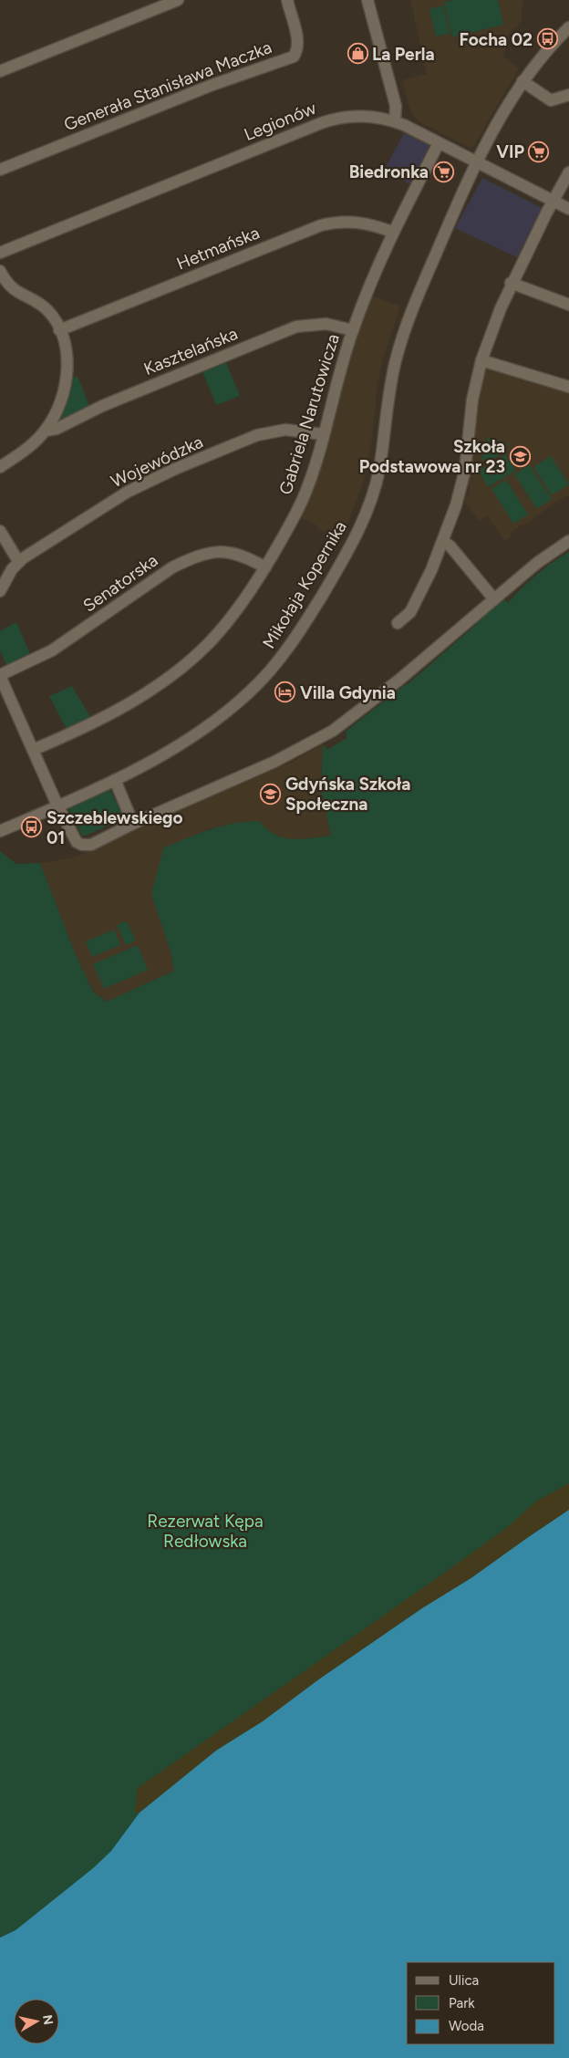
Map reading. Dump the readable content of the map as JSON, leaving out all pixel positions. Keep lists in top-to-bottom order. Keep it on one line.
{"streets":{"street":["Generała Stanisława Maczka","Legionów","Hetmańska","Kasztelańska","Gabriela Narutowicza","Wojewódzka","Senatorska","Mikołaja Kopernika"]},"crossings":[["Legionów","Gabriela Narutowicza"],["Legionów","Mikołaja Kopernika"],["Hetmańska","Gabriela Narutowicza"],["Kasztelańska","Gabriela Narutowicza"],["Gabriela Narutowicza","Wojewódzka"],["Gabriela Narutowicza","Senatorska"]],"parks":["Rezerwat Kępa Redłowska"],"places":{"bus stop":["Focha 02","Szczeblewskiego 01"],"shop":["La Perla"],"supermarket":["VIP","Biedronka"],"school or university":["Szkoła Podstawowa nr 23","Gdyńska Szkoła Społeczna"],"hotel":["Villa Gdynia"]},"legend":["Ulica","Park","Woda"],"north":"right"}
